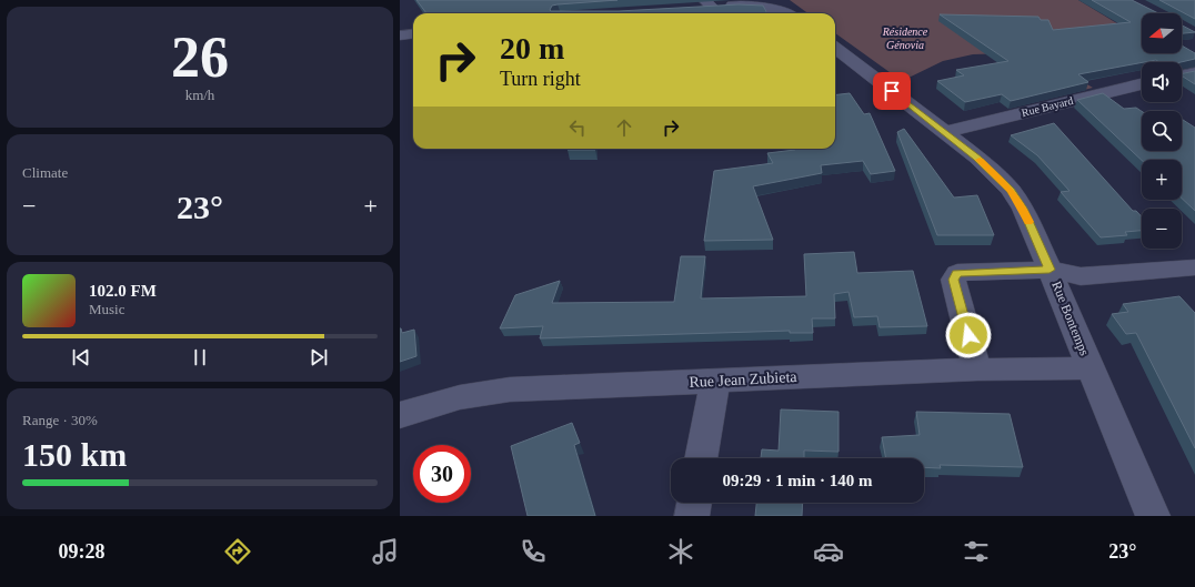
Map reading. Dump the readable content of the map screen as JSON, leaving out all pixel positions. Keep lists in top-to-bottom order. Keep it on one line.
{"streets":{"street":["Rue Bayard","Rue Bontemps","Rue Jean Zubieta"]},"crossings":[["Rue Bayard","Rue Bontemps"],["Rue Bontemps","Rue Jean Zubieta"]],"parks":["Résidence Génovia"],"north":"left","page":{"tile":[["26","km/h"],"Climate",["Range · 30%","150 km"]],"map_buttons":["+","−"],"turn":["20 m","Turn right"],"heat":["−","23°","+"],"song":["102.0 FM","Music"],"limit":"30","trip":"09:29 · 1 min · 140 m","tabs":["09:28","23°"]}}
